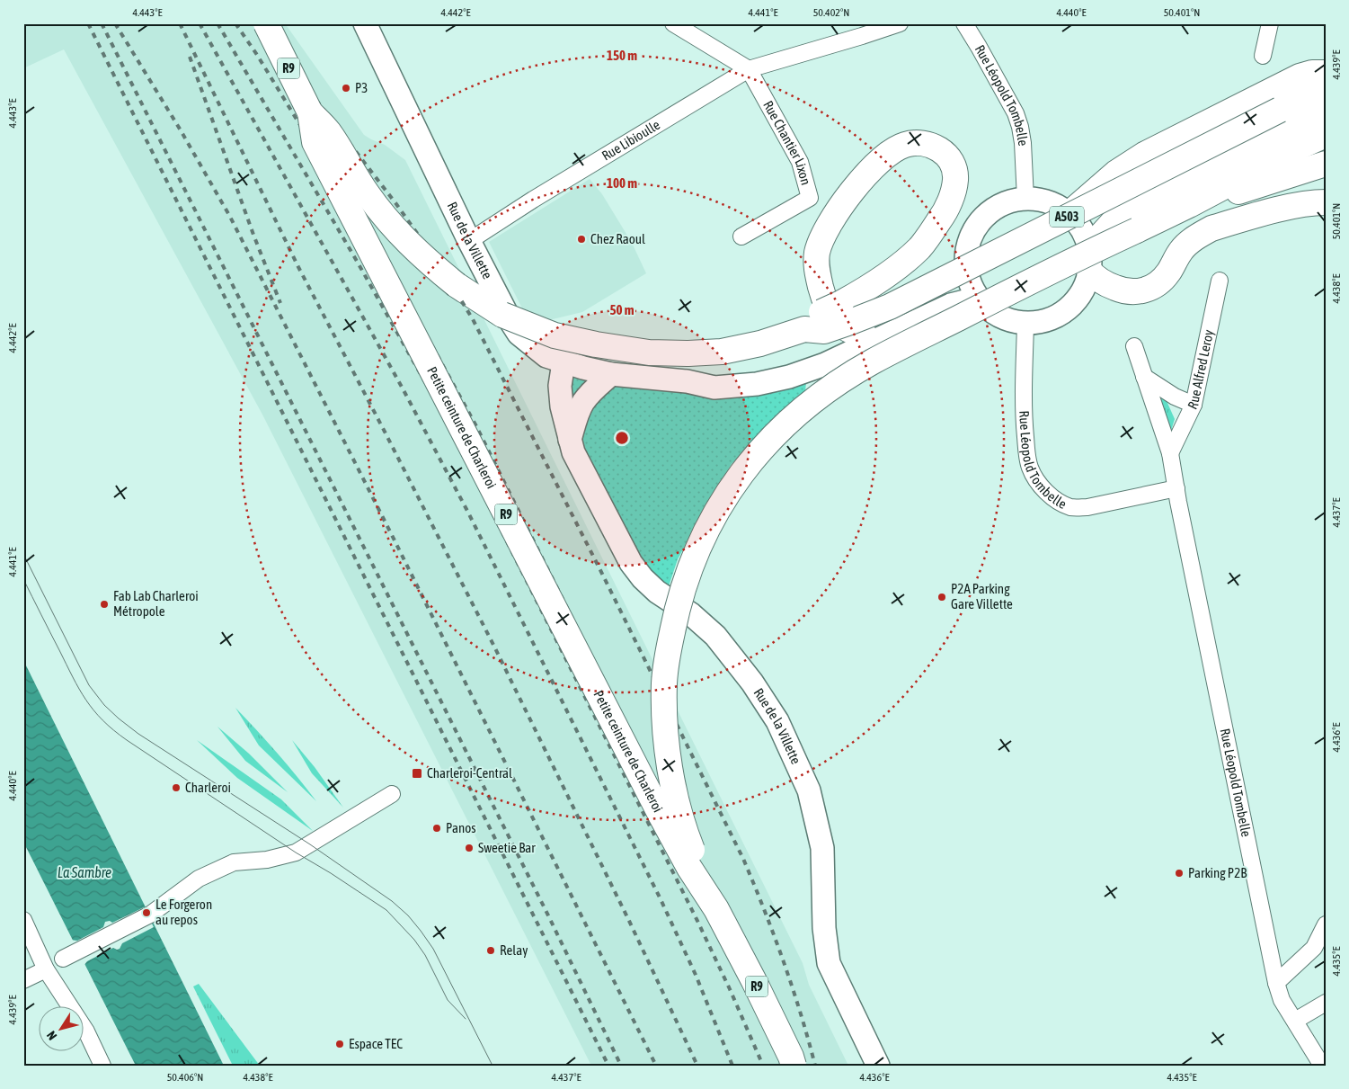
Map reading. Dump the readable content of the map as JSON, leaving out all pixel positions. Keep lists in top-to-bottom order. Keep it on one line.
{"streets":{"highway":["R9","A503","Petite ceinture de Charleroi"],"main road":["Rue de la Villette"],"street":["Rue Léopold Tombelle","Rue Libioulle","Rue Chantier Lixon","Rue Alfred Leroy"]},"crossings":[["Rue Léopold Tombelle","Rue Alfred Leroy"],["Rue Libioulle","Rue Chantier Lixon"],["Rue Libioulle","Rue de la Villette"]],"water":["La Sambre"],"places":{"other":["P3","Chez Raoul","P2A Parking Gare Villette","Fab Lab Charleroi Métropole","Charleroi","Panos","Sweetie Bar","Parking P2B","Le Forgeron au repos","Relay","Espace TEC"],"transit":["Charleroi-Central"]},"north":"bottom left","coordinates":["4.443°E","4.442°E","4.441°E","50.402°N","4.440°E","50.401°N","4.439°E","4.438°E","4.437°E","4.436°E","4.435°E","50.406°N"],"rings":["150 m","100 m","50 m"]}
